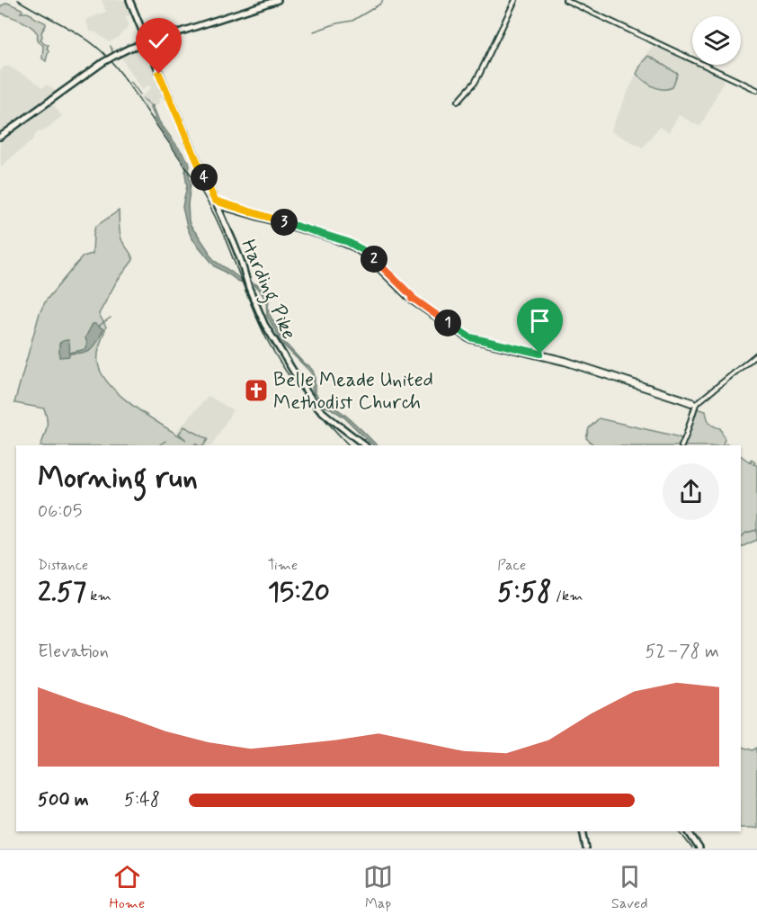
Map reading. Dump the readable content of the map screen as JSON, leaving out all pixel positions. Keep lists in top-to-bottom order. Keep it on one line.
{"streets":{"main road":["Harding Pike"]},"places":{"church":["Belle Meade United Methodist Church"]},"page":{"pins":["4","3","2","1"],"heading":["Morning run","06:05"],"stats":[["Distance","2.57 km"],["Time","15:20"],["Pace","5:58 /km"]],"chart":["Elevation","52–78 m"],"list":[{"name":"500 m","note":"5:48"}],"tabs":["Home","Map","Saved"]}}
